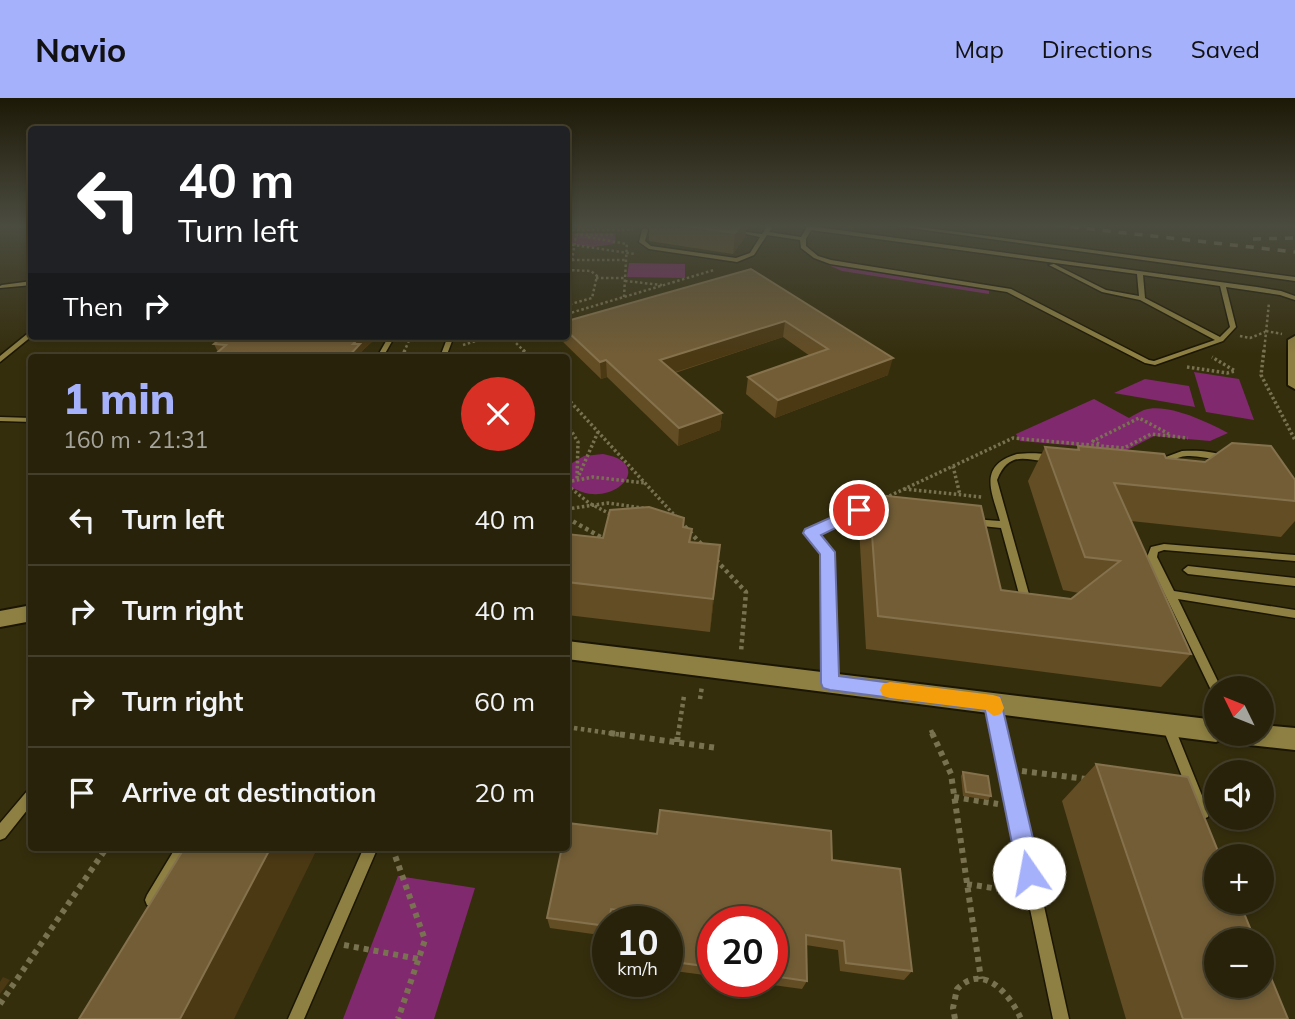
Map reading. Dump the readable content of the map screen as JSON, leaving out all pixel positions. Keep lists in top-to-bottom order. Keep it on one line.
{"north":"top left","page":{"header":"Navio","nav":["Map","Directions","Saved"],"turn":["40 m","Turn left"],"then":"Then","heading":["1 min","160 m · 21:31"],"list":[{"name":"Turn left","value":"40 m"},{"name":"Turn right","value":"40 m"},{"name":"Turn right","value":"60 m"},{"name":"Arrive at destination","value":"20 m"}],"map_buttons":["+","−"],"speed":"10 km/h","limit":"20"}}
